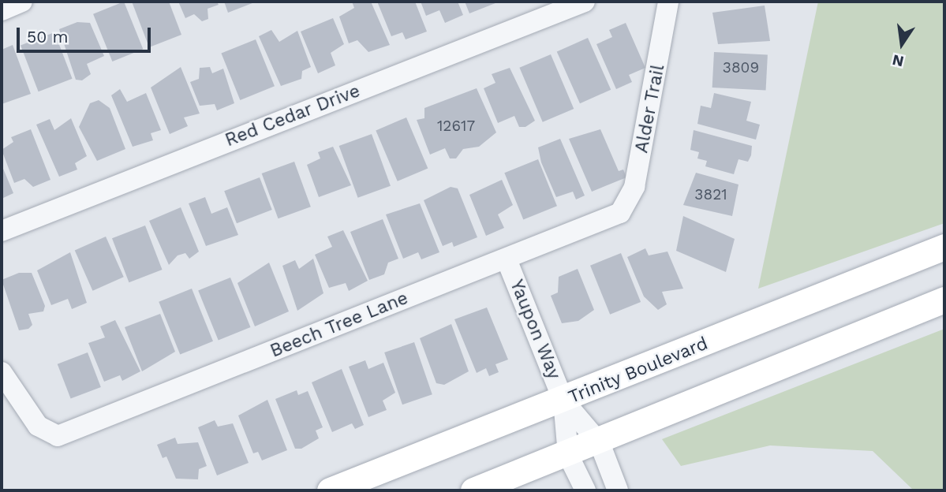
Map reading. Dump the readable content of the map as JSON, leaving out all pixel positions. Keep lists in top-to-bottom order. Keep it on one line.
{"streets":{"main road":["Trinity Boulevard"],"street":["Alder Trail","Red Cedar Drive","Beech Tree Lane","Yaupon Way"]},"crossings":[["Alder Trail","Beech Tree Lane"],["Beech Tree Lane","Yaupon Way"],["Yaupon Way","Trinity Boulevard"]],"house_numbers":["3809","12617","3821"],"scale_bar":"50 m","north":"bottom"}
